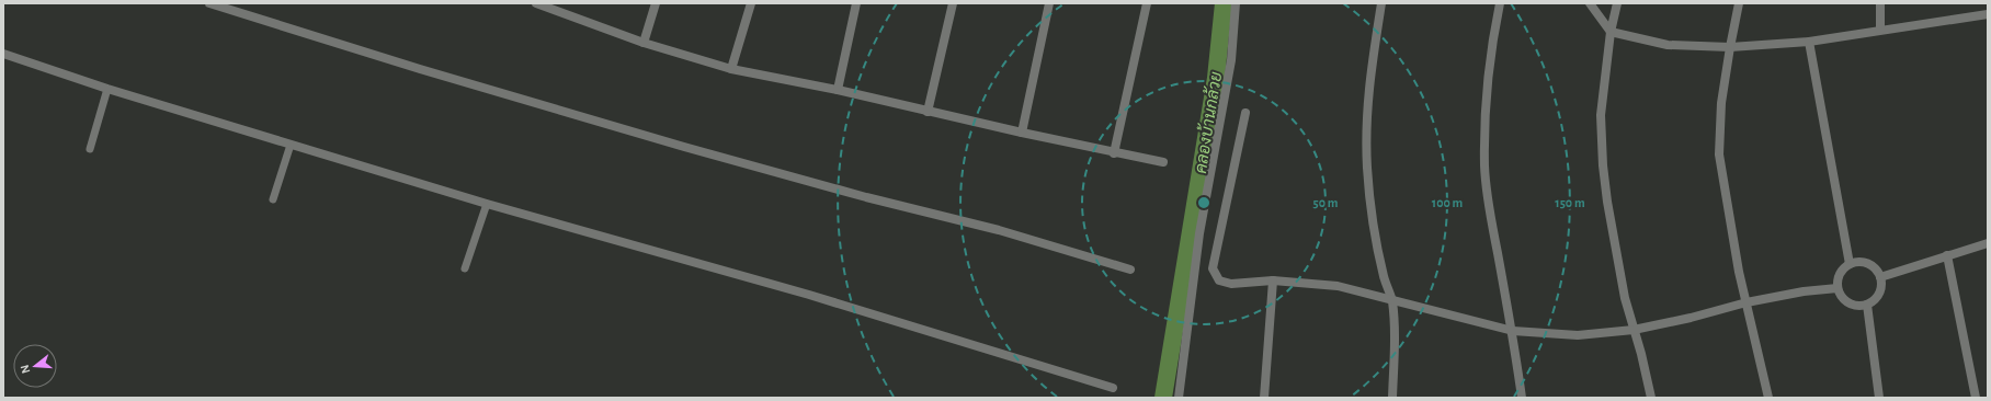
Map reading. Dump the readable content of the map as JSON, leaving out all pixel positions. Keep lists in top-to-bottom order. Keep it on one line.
{"water":["คลองบ้านกล้วย"],"north":"left","rings":["50 m","100 m","150 m"]}
